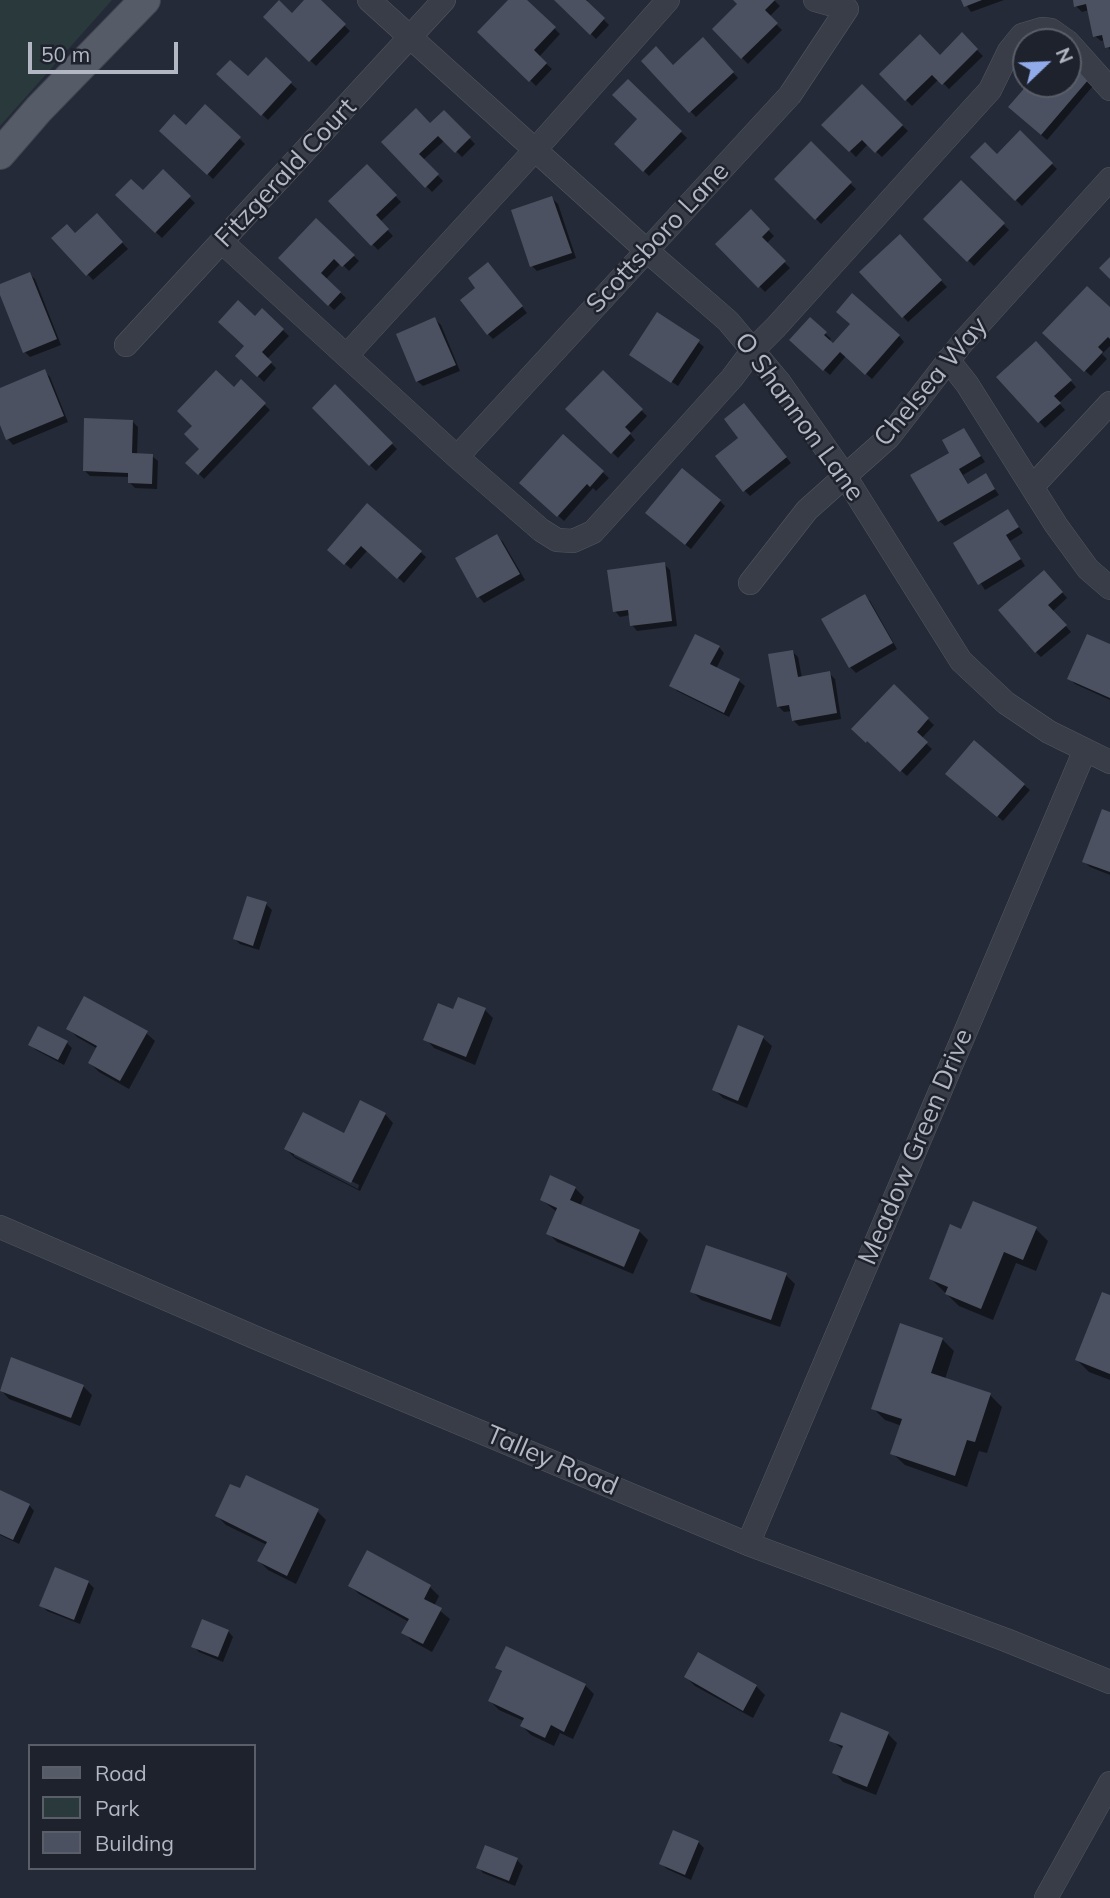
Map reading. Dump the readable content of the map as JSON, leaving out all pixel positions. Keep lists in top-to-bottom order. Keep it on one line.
{"streets":{"street":["Fitzgerald Court","Scottsboro Lane","Chelsea Way","O Shannon Lane","Meadow Green Drive","Talley Road"]},"crossings":[["Fitzgerald Court","O Shannon Lane"],["Scottsboro Lane","O Shannon Lane"],["Chelsea Way","O Shannon Lane"],["O Shannon Lane","Meadow Green Drive"],["Meadow Green Drive","Talley Road"]],"legend":["Road","Park","Building"],"scale_bar":"50 m","north":"top right"}
